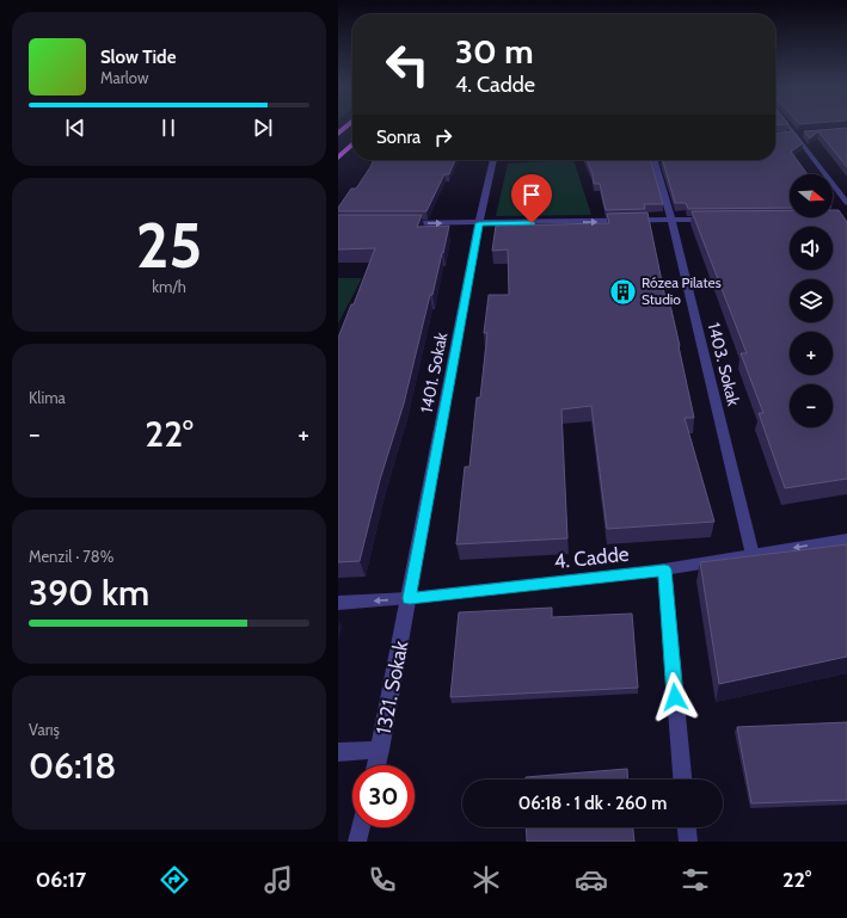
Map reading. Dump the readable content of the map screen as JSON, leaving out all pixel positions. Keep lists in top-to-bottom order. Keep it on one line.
{"streets":{"street":["1403. Sokak","1401. Sokak","4. Cadde","1321. Sokak"]},"crossings":[["1403. Sokak","4. Cadde"],["1401. Sokak","4. Cadde"],["1401. Sokak","1321. Sokak"],["4. Cadde","1321. Sokak"]],"places":{"building":["Rózea Pilates Studio"]},"north":"right","page":{"turn":["30 m","4. Cadde"],"song":["Slow Tide","Marlow"],"then":"Sonra","map_buttons":["+","−"],"tile":[["25","km/h"],"Klima",["Menzil · 78%","390 km"],["Varış","06:18"]],"heat":["−","22°","+"],"limit":"30","trip":"06:18 · 1 dk · 260 m","tabs":["06:17","22°"]}}
